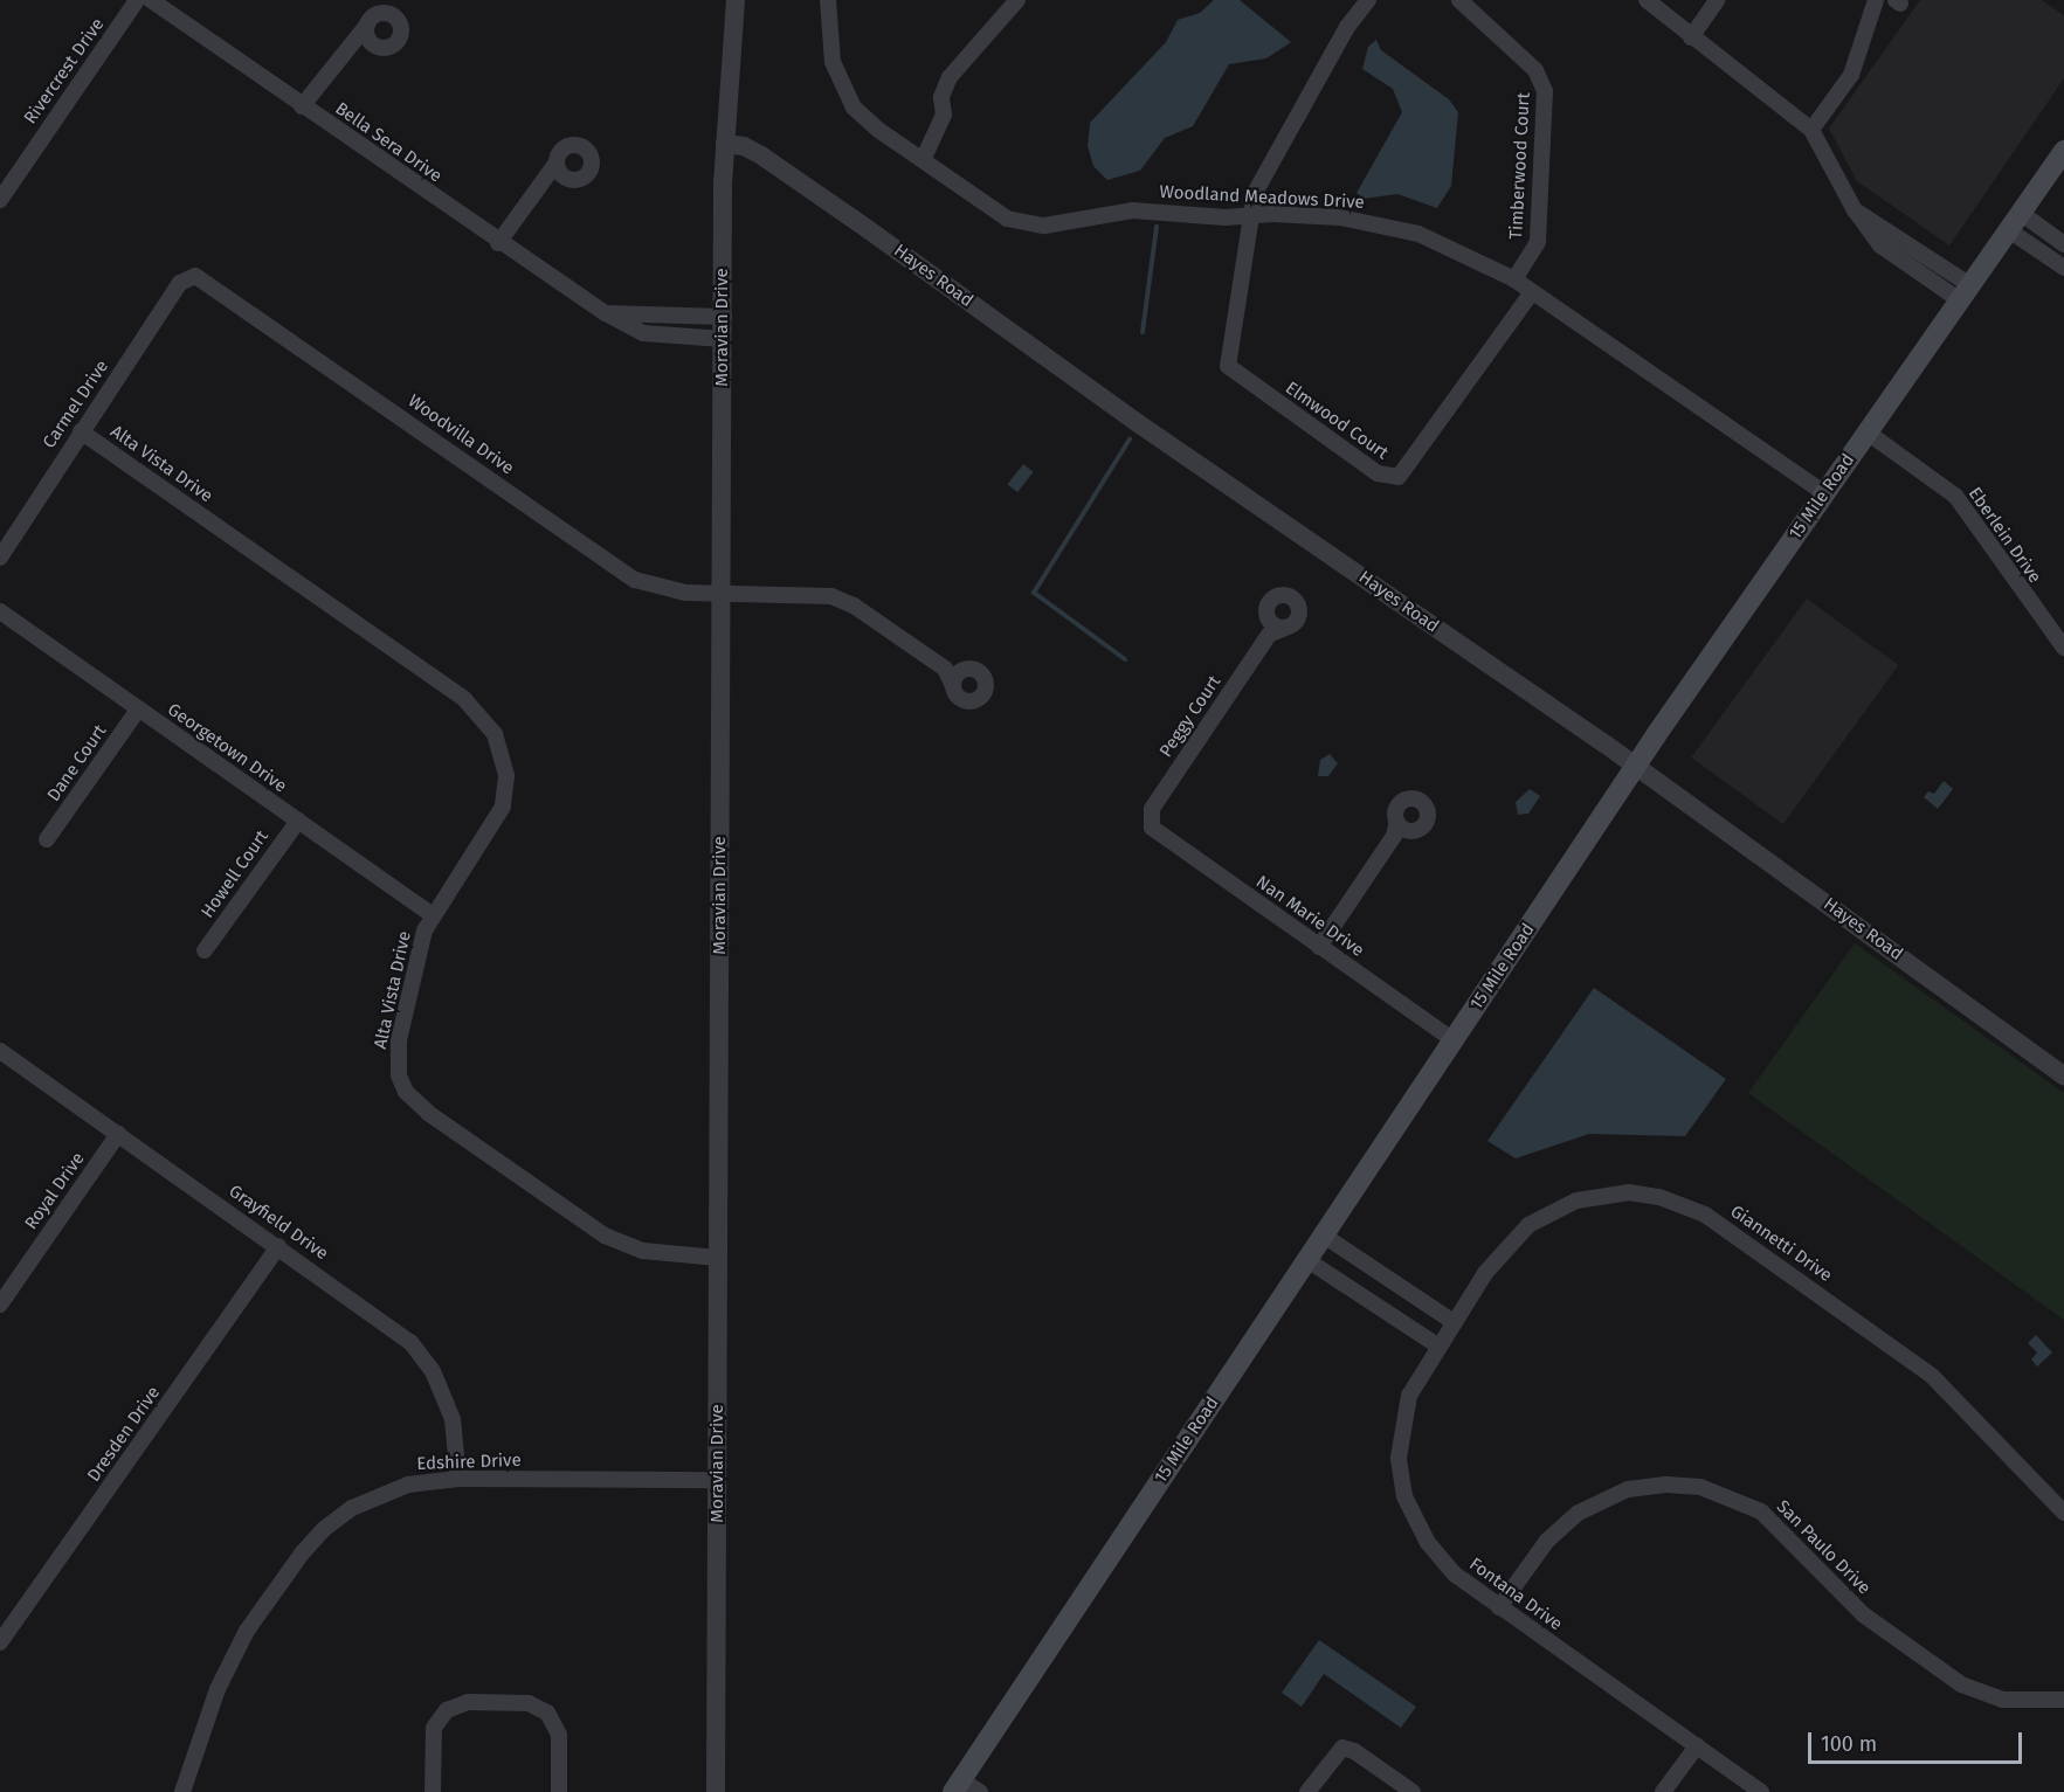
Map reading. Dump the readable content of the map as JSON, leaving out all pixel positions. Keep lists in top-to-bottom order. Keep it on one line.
{"streets":{"main road":["15 Mile Road"],"street":["Rivercrest Drive","Bella Sera Drive","Timberwood Court","Woodland Meadows Drive","Hayes Road","Moravian Drive","Carmel Drive","Elmwood Court","Woodvilla Drive","Alta Vista Drive","Eberlein Drive","Peggy Court","Georgetown Drive","Dane Court","Howell Court","Nan Marie Drive","Royal Drive","Grayfield Drive","Giannetti Drive","Dresden Drive","Edshire Drive","San Paulo Drive","Fontana Drive"]},"crossings":[["Bella Sera Drive","Moravian Drive"],["Timberwood Court","Woodland Meadows Drive"],["Woodland Meadows Drive","Elmwood Court"],["Woodland Meadows Drive","15 Mile Road"],["Hayes Road","Moravian Drive"],["Hayes Road","15 Mile Road"],["Moravian Drive","Woodvilla Drive"],["Moravian Drive","Alta Vista Drive"],["Moravian Drive","Edshire Drive"],["Carmel Drive","Woodvilla Drive"],["Carmel Drive","Alta Vista Drive"],["Alta Vista Drive","Georgetown Drive"],["15 Mile Road","Eberlein Drive"],["15 Mile Road","Nan Marie Drive"],["Peggy Court","Nan Marie Drive"],["Georgetown Drive","Dane Court"],["Georgetown Drive","Howell Court"],["Royal Drive","Grayfield Drive"],["Grayfield Drive","Dresden Drive"],["Grayfield Drive","Edshire Drive"],["Giannetti Drive","Fontana Drive"],["San Paulo Drive","Fontana Drive"]],"scale_bar":"100 m"}
